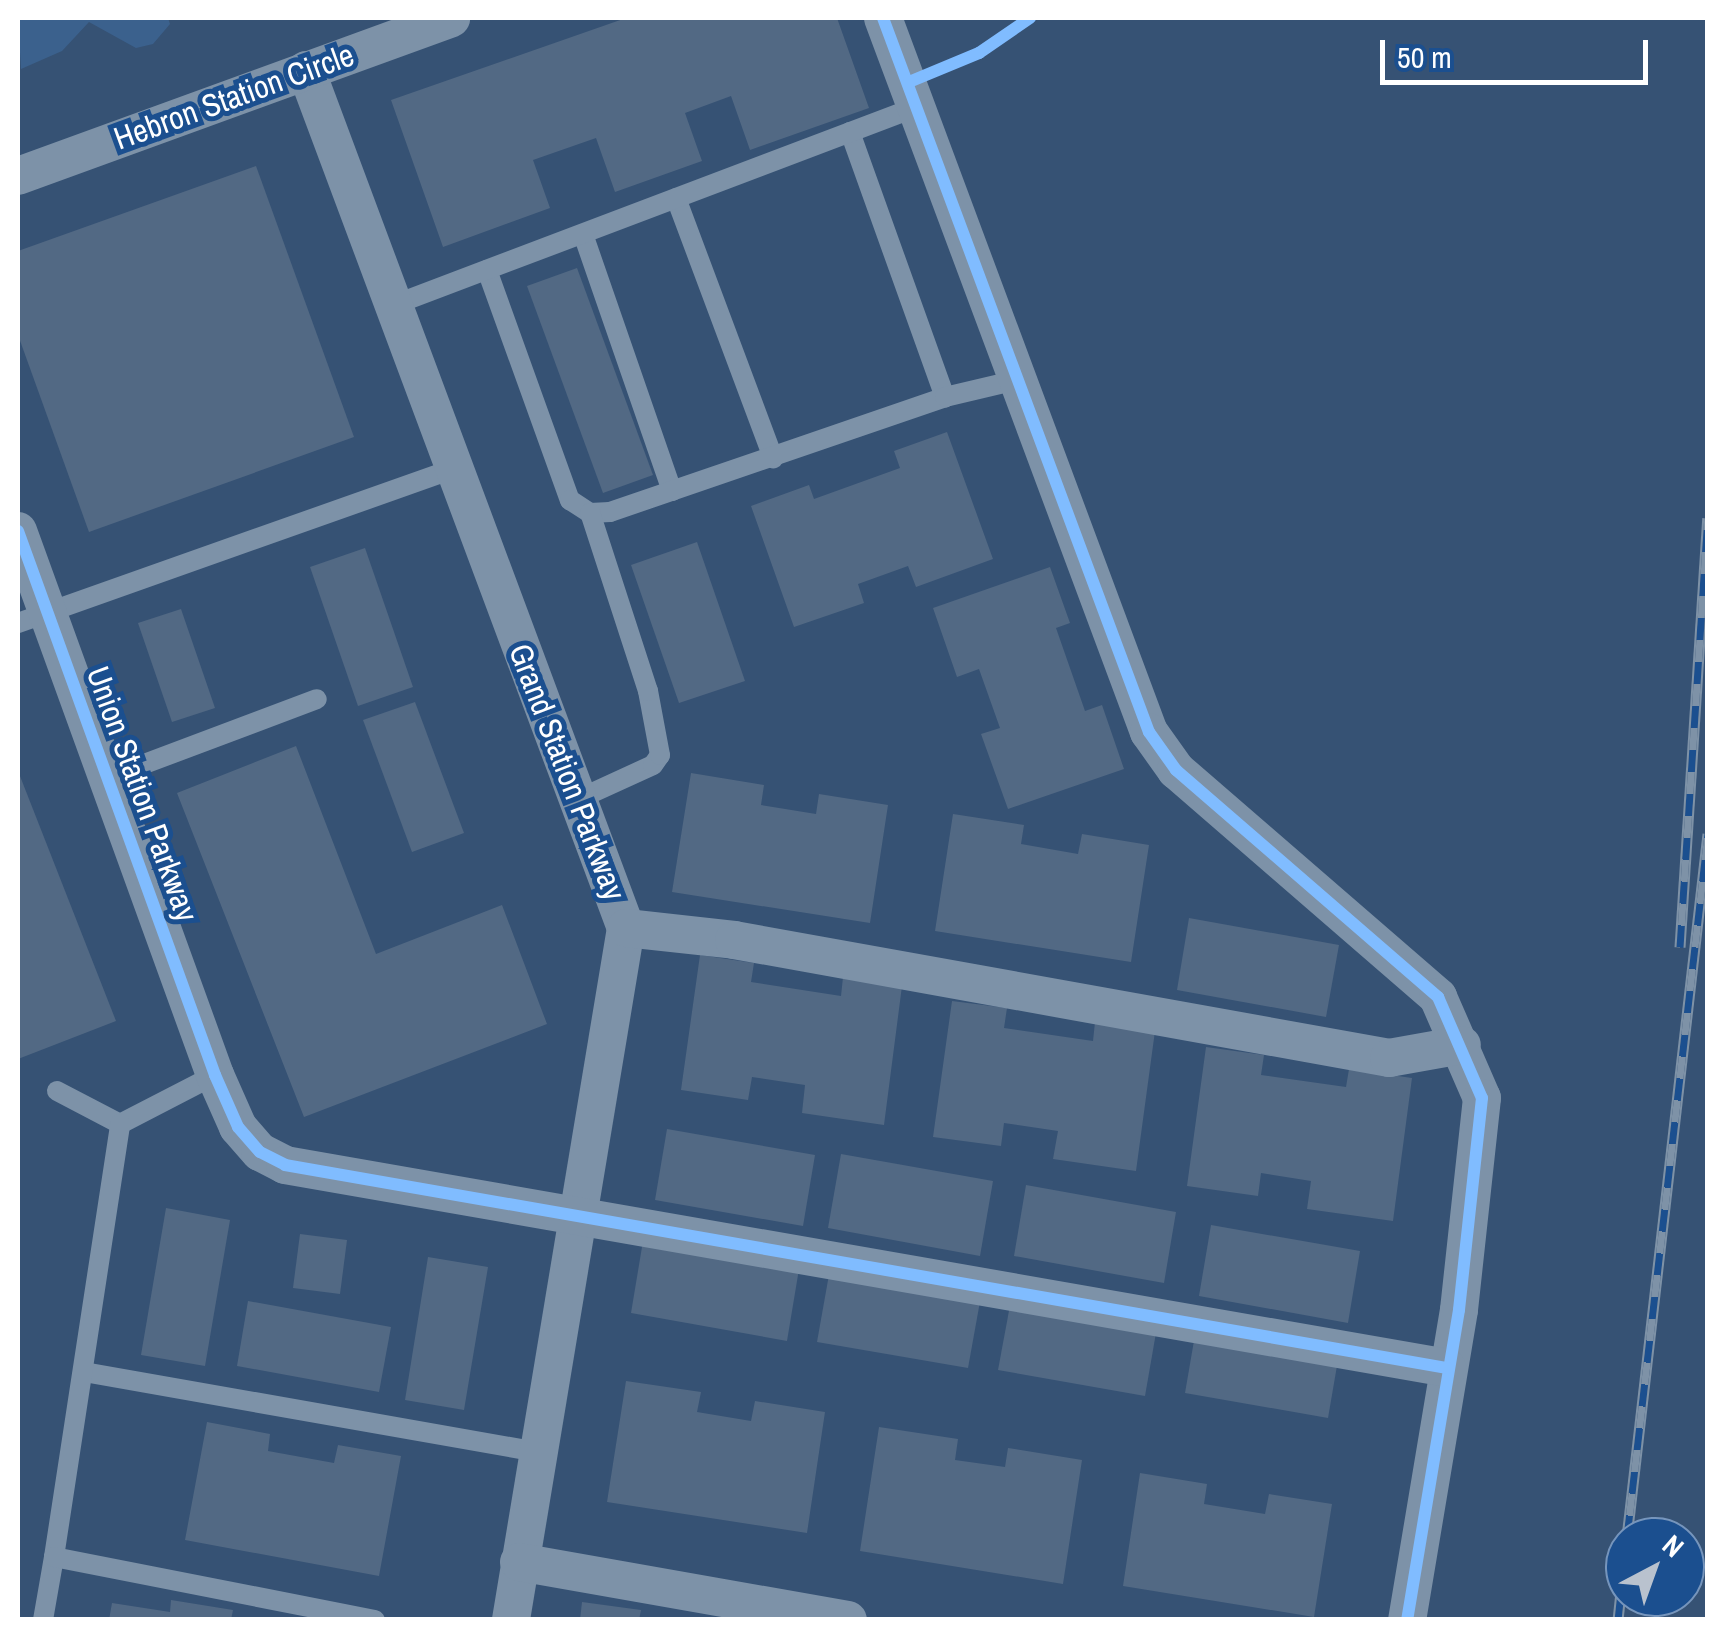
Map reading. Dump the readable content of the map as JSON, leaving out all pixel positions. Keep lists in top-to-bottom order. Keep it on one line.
{"streets":{"street":["Hebron Station Circle","Grand Station Parkway","Union Station Parkway"]},"crossings":[["Hebron Station Circle","Grand Station Parkway"],["Grand Station Parkway","Union Station Parkway"]],"scale_bar":"50 m","north":"top right"}
